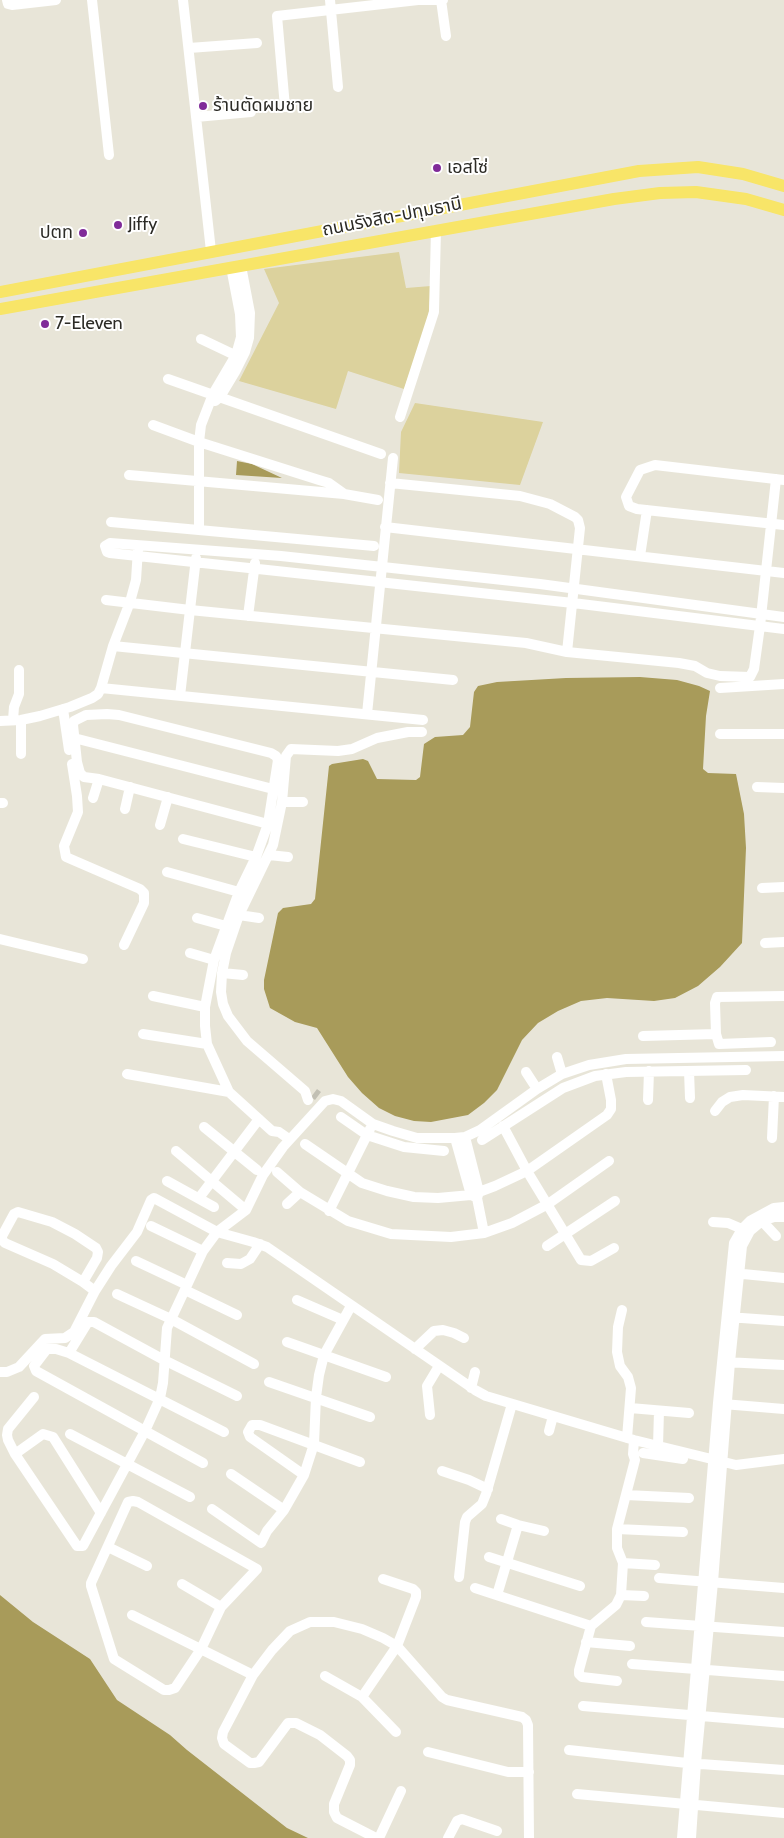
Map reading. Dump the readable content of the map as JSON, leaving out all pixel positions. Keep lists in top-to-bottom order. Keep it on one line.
{"streets":{"main road":["ถนนรังสิต-ปทุมธานี"]},"places":["ร้านตัดผมชาย","เอสโซ่","Jiffy","ปตท","7-Eleven"]}
